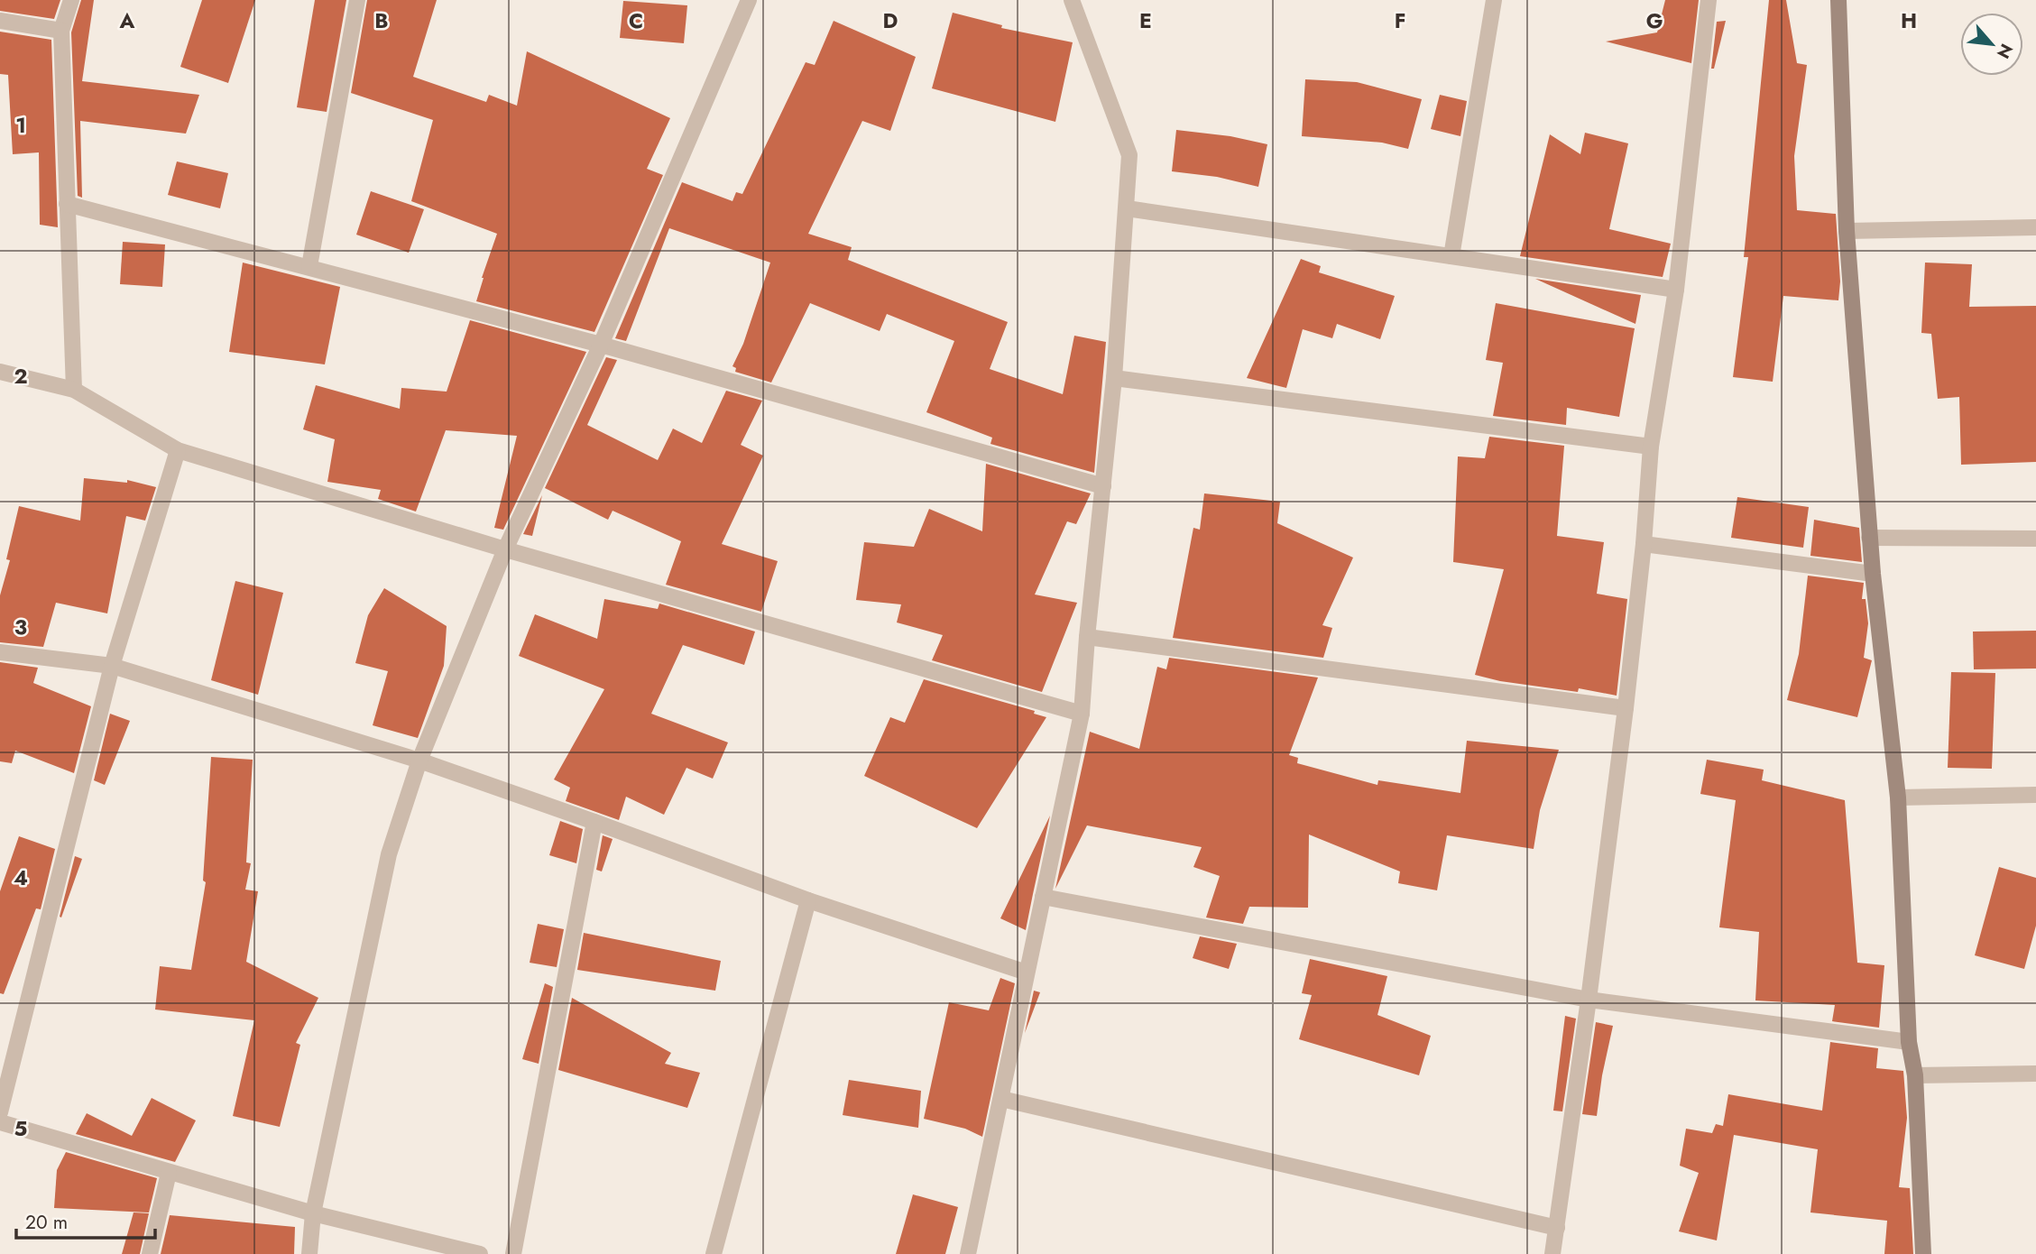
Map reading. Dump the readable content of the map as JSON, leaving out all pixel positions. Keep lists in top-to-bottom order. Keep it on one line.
{"scale_bar":"20 m","north":"bottom right","grid":{"columns":["A","B","C","D","E","F","G","H"],"rows":["1","2","3","4","5"]}}
